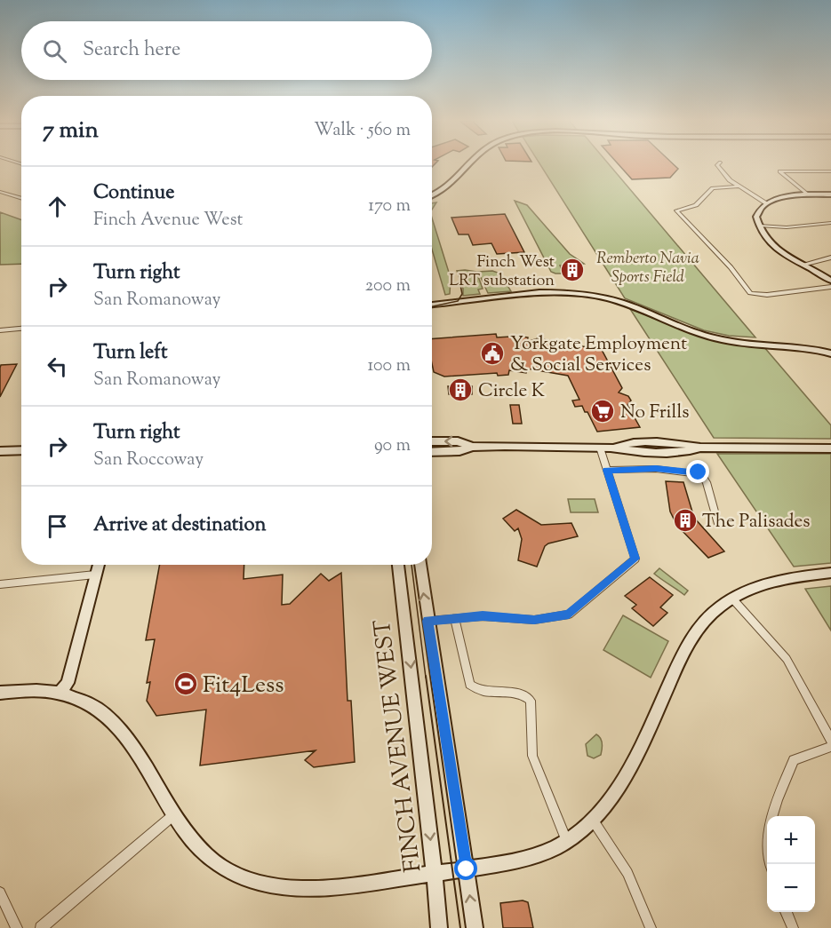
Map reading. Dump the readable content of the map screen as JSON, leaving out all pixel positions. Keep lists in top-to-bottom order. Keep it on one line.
{"streets":{"street":["FINCH AVENUE WEST"]},"parks":["Remberto Navia Sports Field"],"places":{"building":["Finch West LRT substation","Circle K","The Palisades"],"public building":["Yorkgate Employment & Social Services"],"supermarket":["No Frills"],"sports":["Fit4Less"]},"page":{"search":"Search here","heading":["7 min","Walk · 560 m"],"list":[["Continue","Finch Avenue West","170 m"],["Turn right","San Romanoway","200 m"],["Turn left","San Romanoway","100 m"],["Turn right","San Roccoway","90 m"],"Arrive at destination"],"map_buttons":["+","−"]}}
